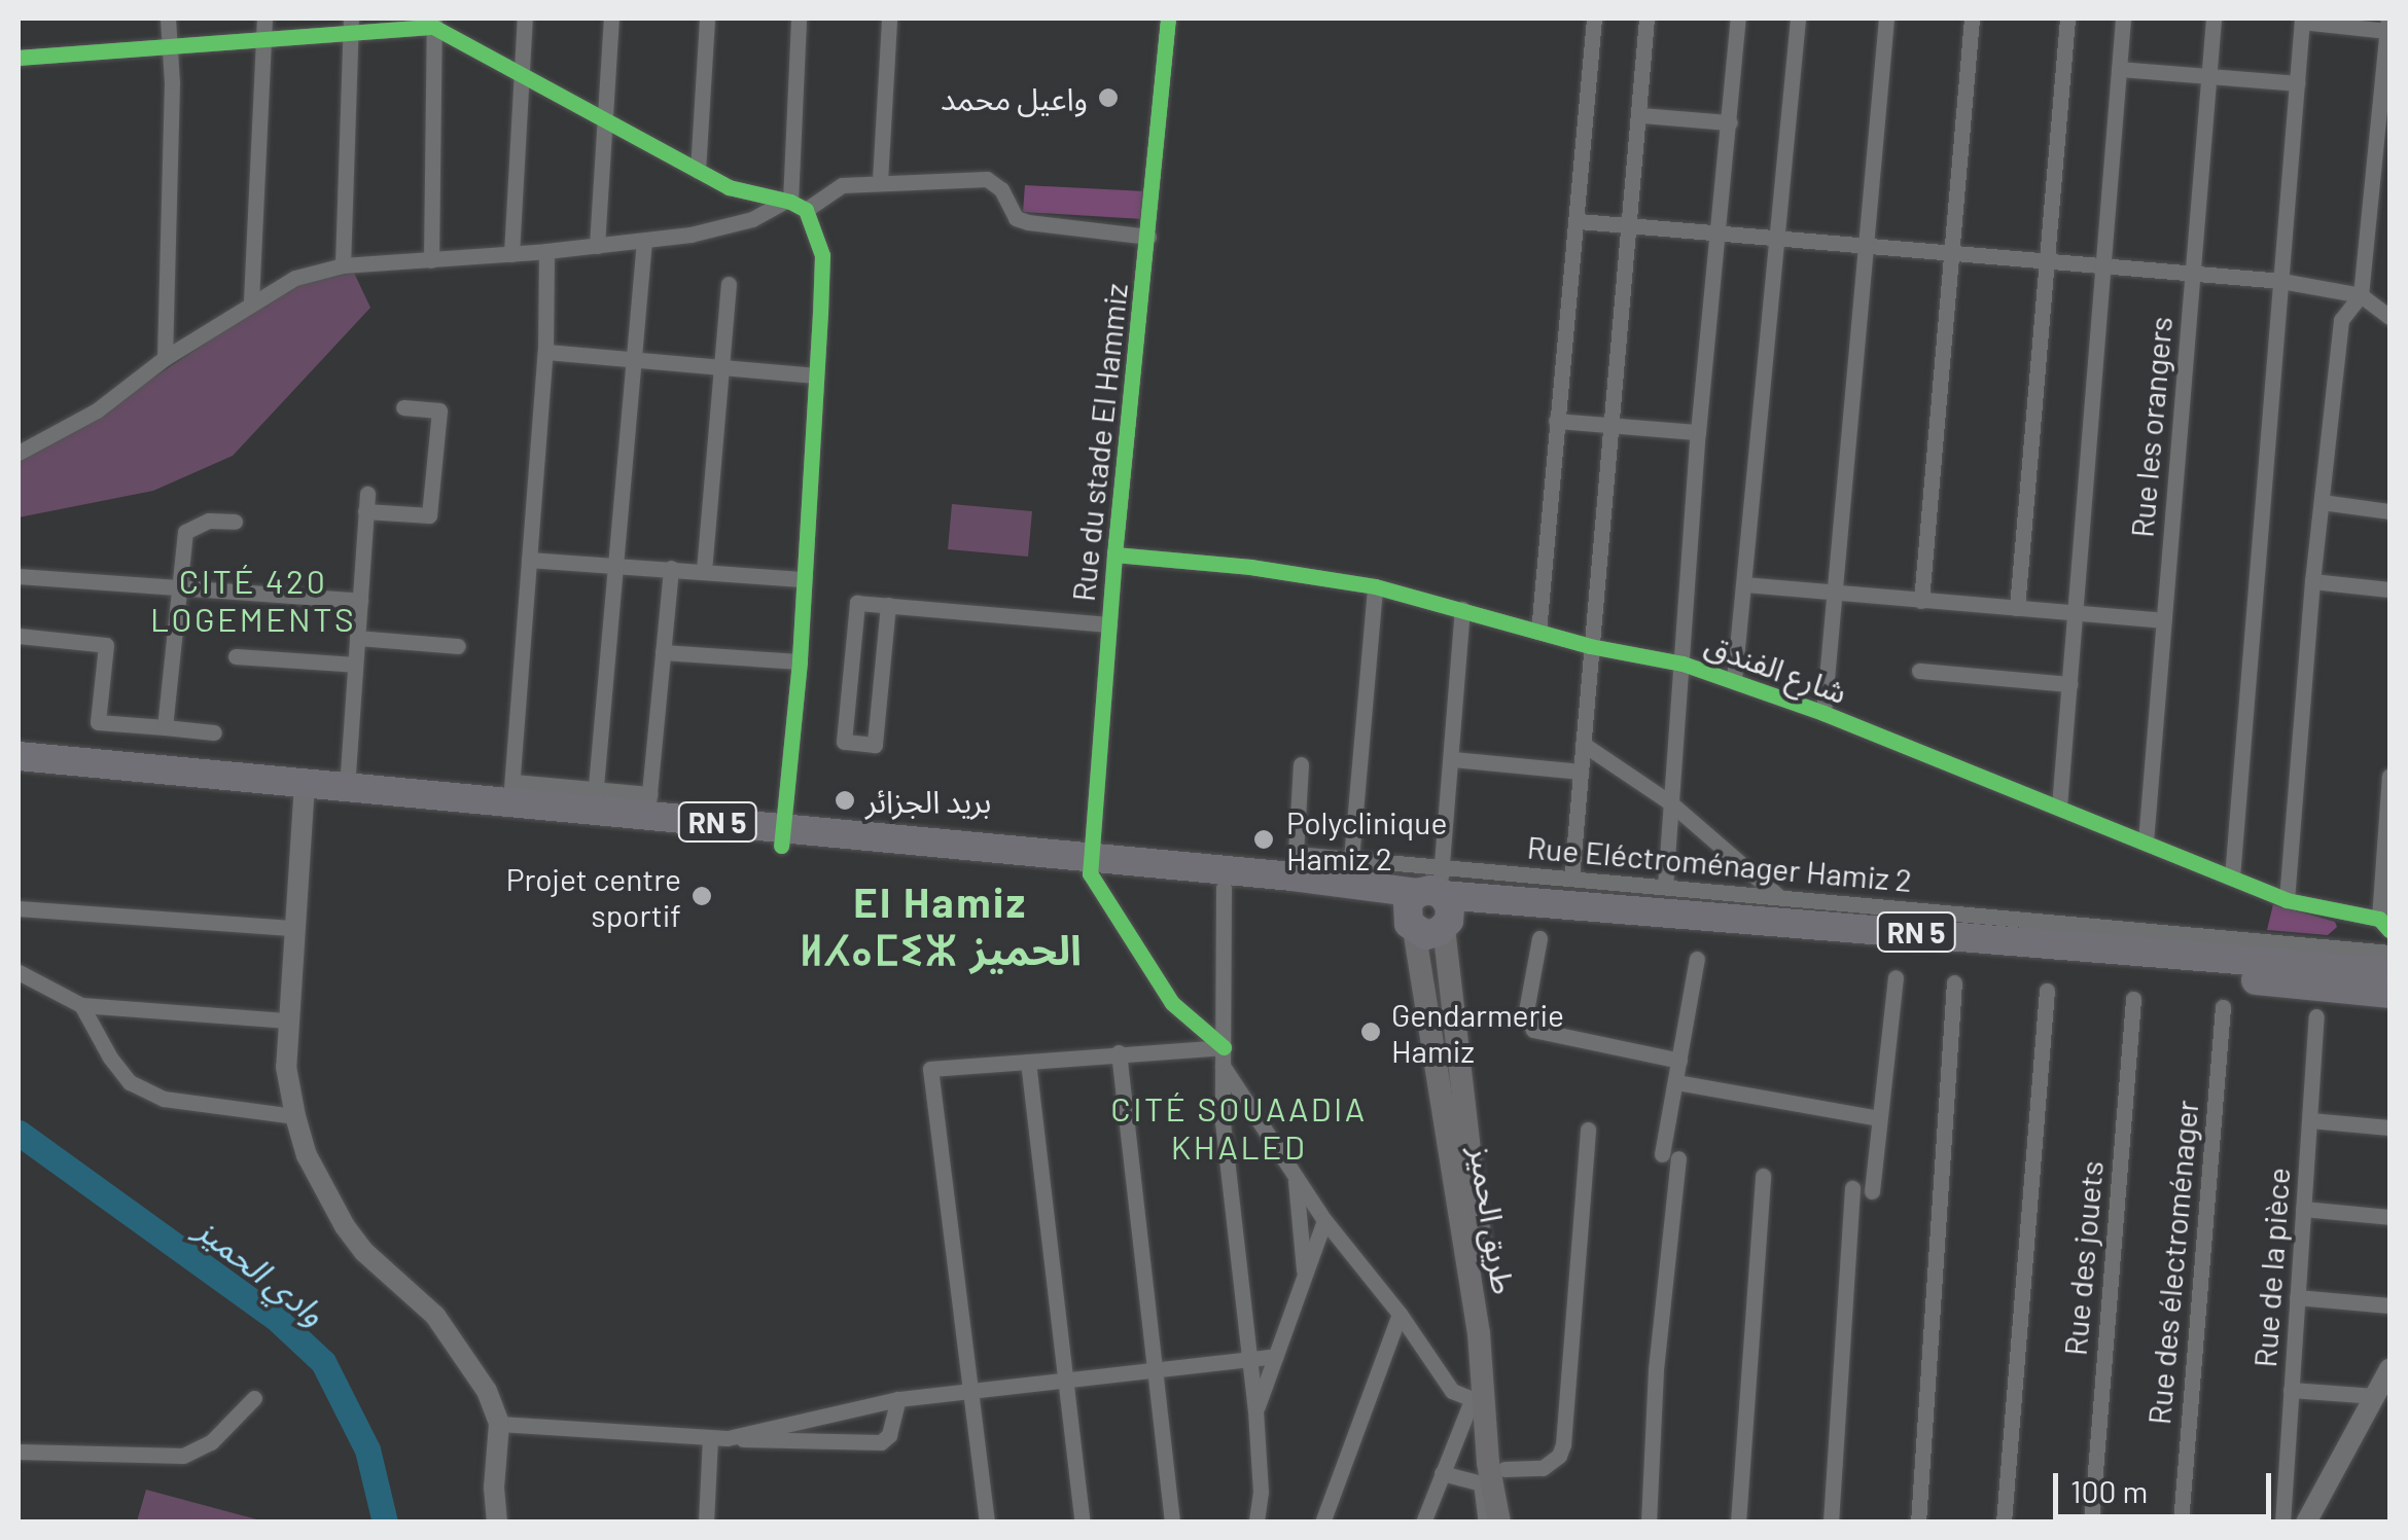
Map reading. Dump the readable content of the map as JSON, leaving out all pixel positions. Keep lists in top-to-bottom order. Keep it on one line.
{"streets":{"highway":["RN 5"],"main road":["طريق الحميز"],"street":["Rue les orangers","Rue du stade El Hammiz","شارع الفندق","Rue Eléctroménager Hamiz 2","Rue des jouets","Rue des électroménager","Rue de la pièce"]},"crossings":[["Rue les orangers","شارع الفندق"],["Rue du stade El Hammiz","شارع الفندق"],["Rue du stade El Hammiz","RN 5"],["RN 5","Rue Eléctroménager Hamiz 2"],["RN 5","طريق الحميز"],["Rue Eléctroménager Hamiz 2","طريق الحميز"]],"districts":["CITÉ 420 LOGEMENTS","El Hamiz ⵍⵃⴰⵎⵉⵣ الحميز","CITÉ SOUAADIA KHALED"],"water":["وادي الحميز"],"places":["واعيل محمد","بريد الجزائر","Polyclinique Hamiz 2","Projet centre sportif","Gendarmerie Hamiz"],"scale_bar":"100 m"}
